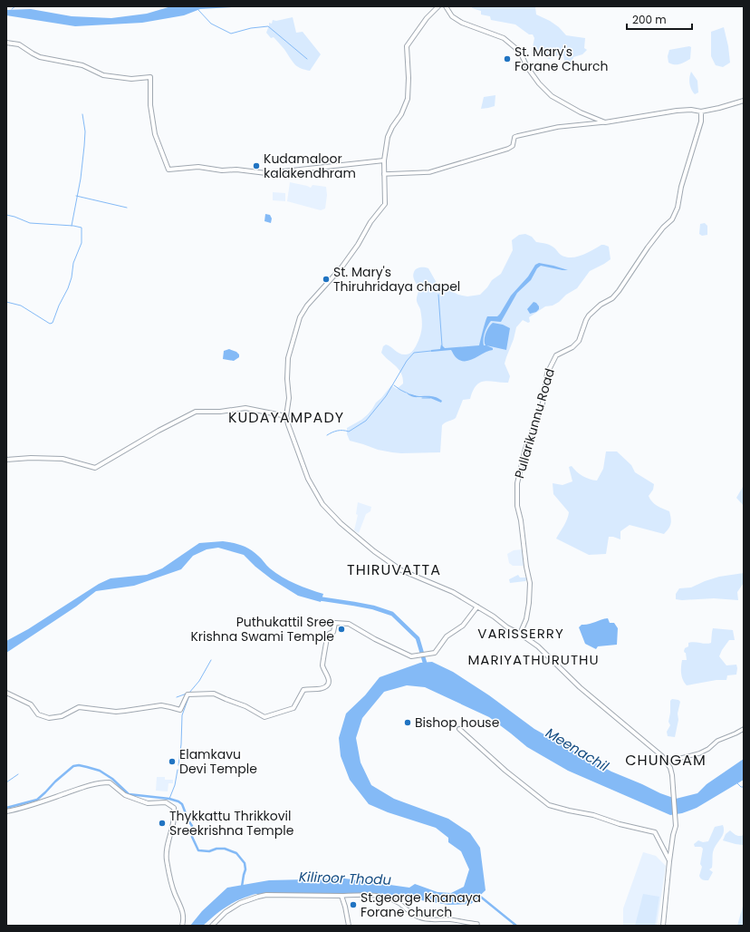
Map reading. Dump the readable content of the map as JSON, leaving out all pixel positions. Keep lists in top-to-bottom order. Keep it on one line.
{"streets":{"main road":["Pullarikunnu Road"]},"districts":["KUDAYAMPADY","THIRUVATTA","VARISSERRY","MARIYATHURUTHU","CHUNGAM"],"water":["Meenachil","Kiliroor Thodu"],"places":["St. Mary's Forane Church","Kudamaloor kalakendhram","St. Mary's Thiruhridaya chapel","Puthukattil Sree Krishna Swami Temple","Bishop house","Elamkavu Devi Temple","Thykkattu Thrikkovil Sreekrishna Temple","St.george Knanaya Forane church"],"scale_bar":"200 m"}
